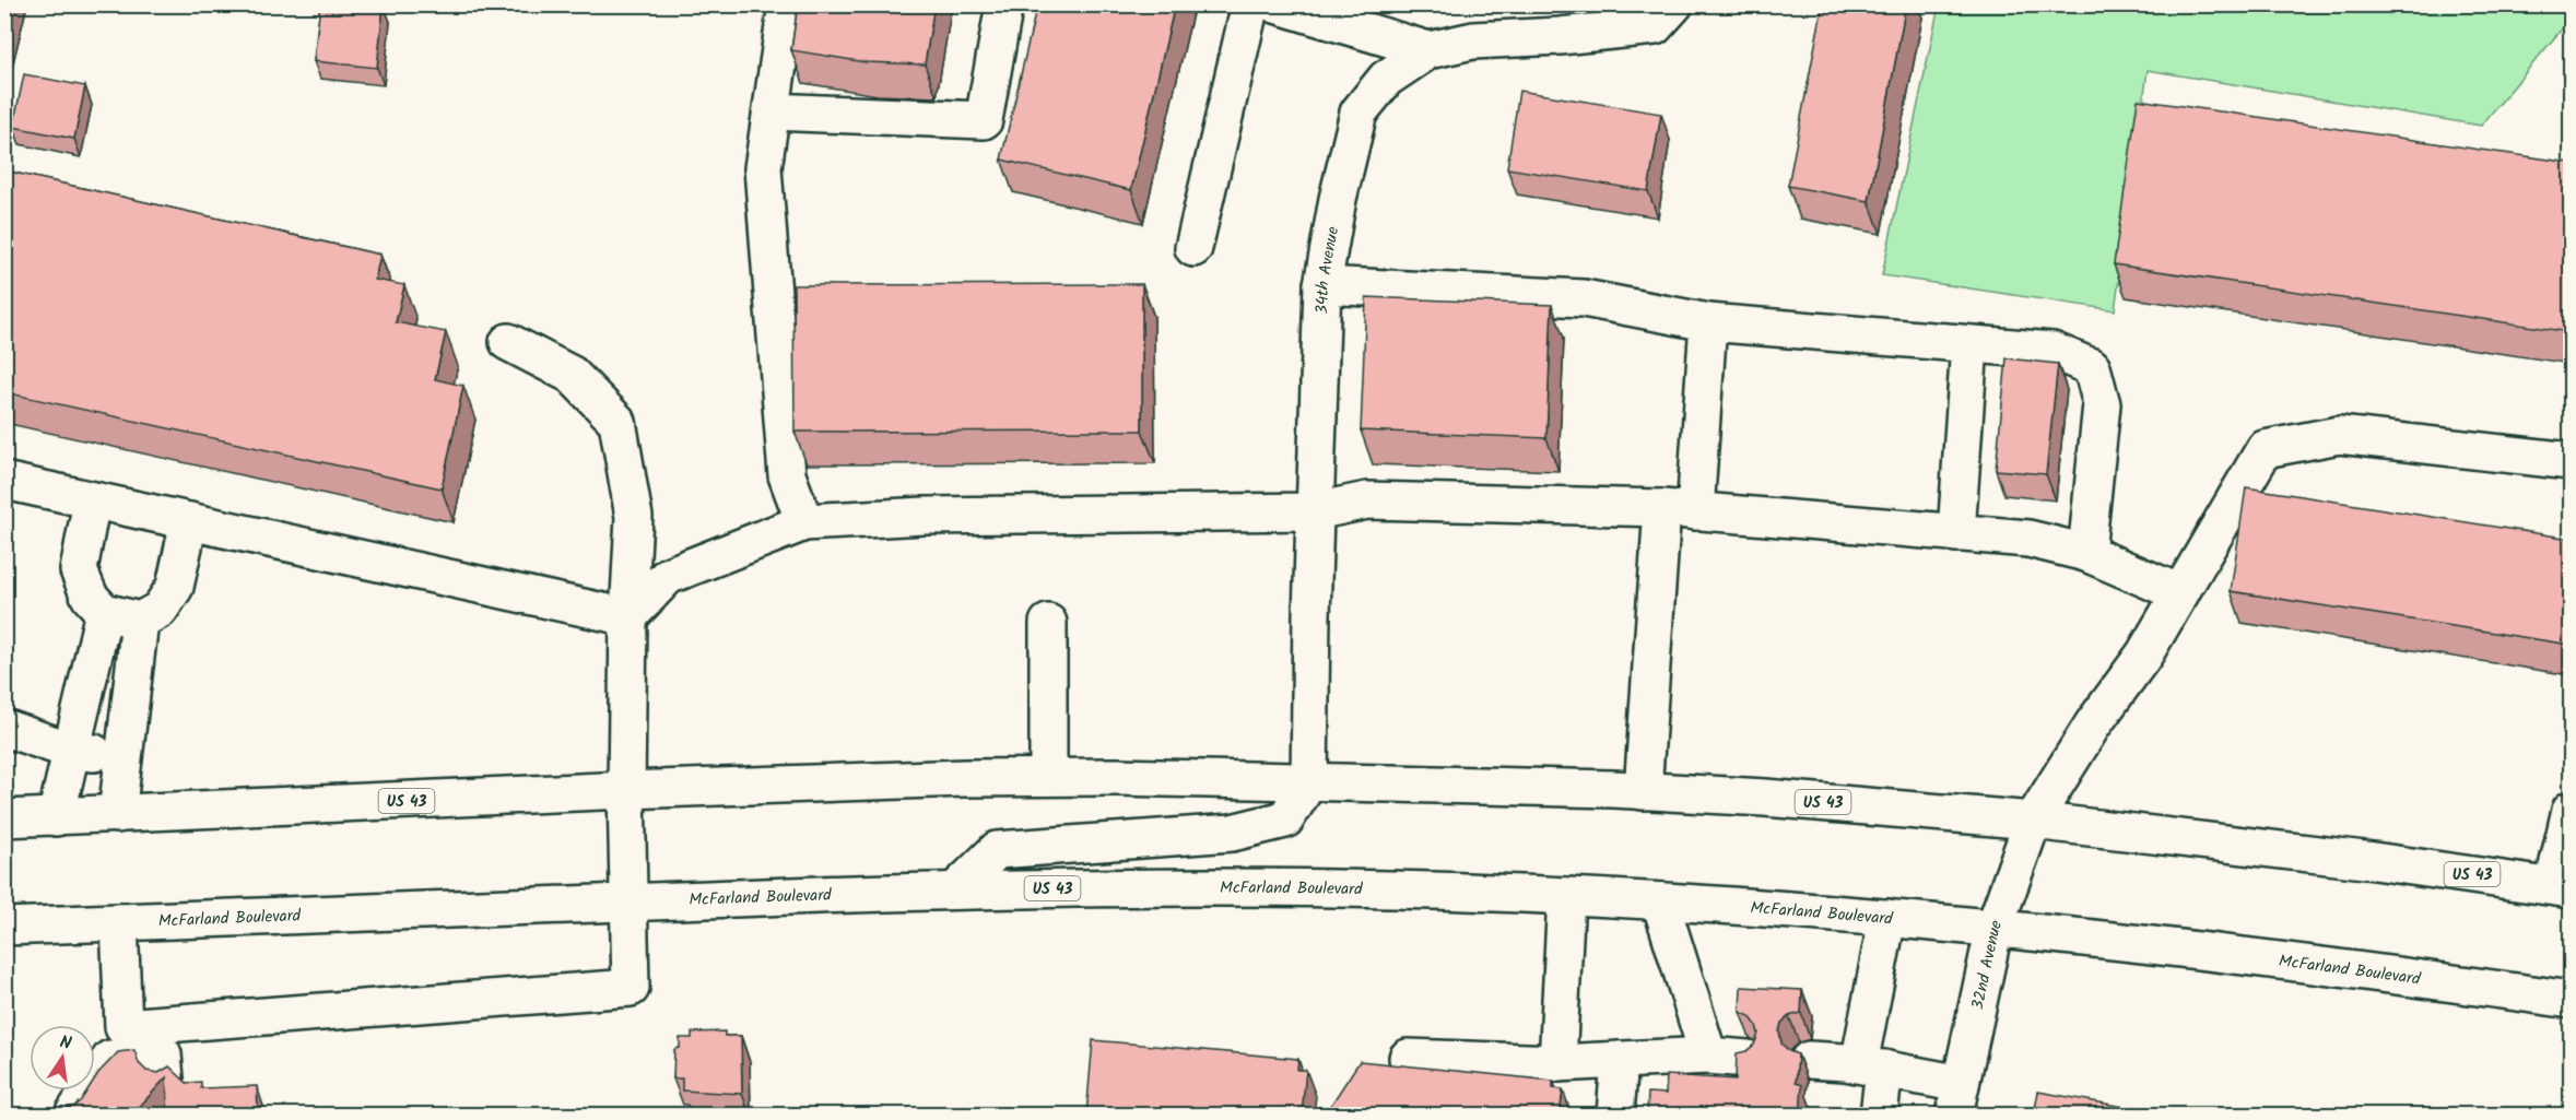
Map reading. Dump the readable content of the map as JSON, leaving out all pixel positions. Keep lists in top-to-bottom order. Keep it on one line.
{"streets":{"main road":["34th Avenue","US 43","McFarland Boulevard","32nd Avenue"]},"crossings":[["34th Avenue","US 43"],["US 43","32nd Avenue"],["McFarland Boulevard","32nd Avenue"]],"north":"top"}
